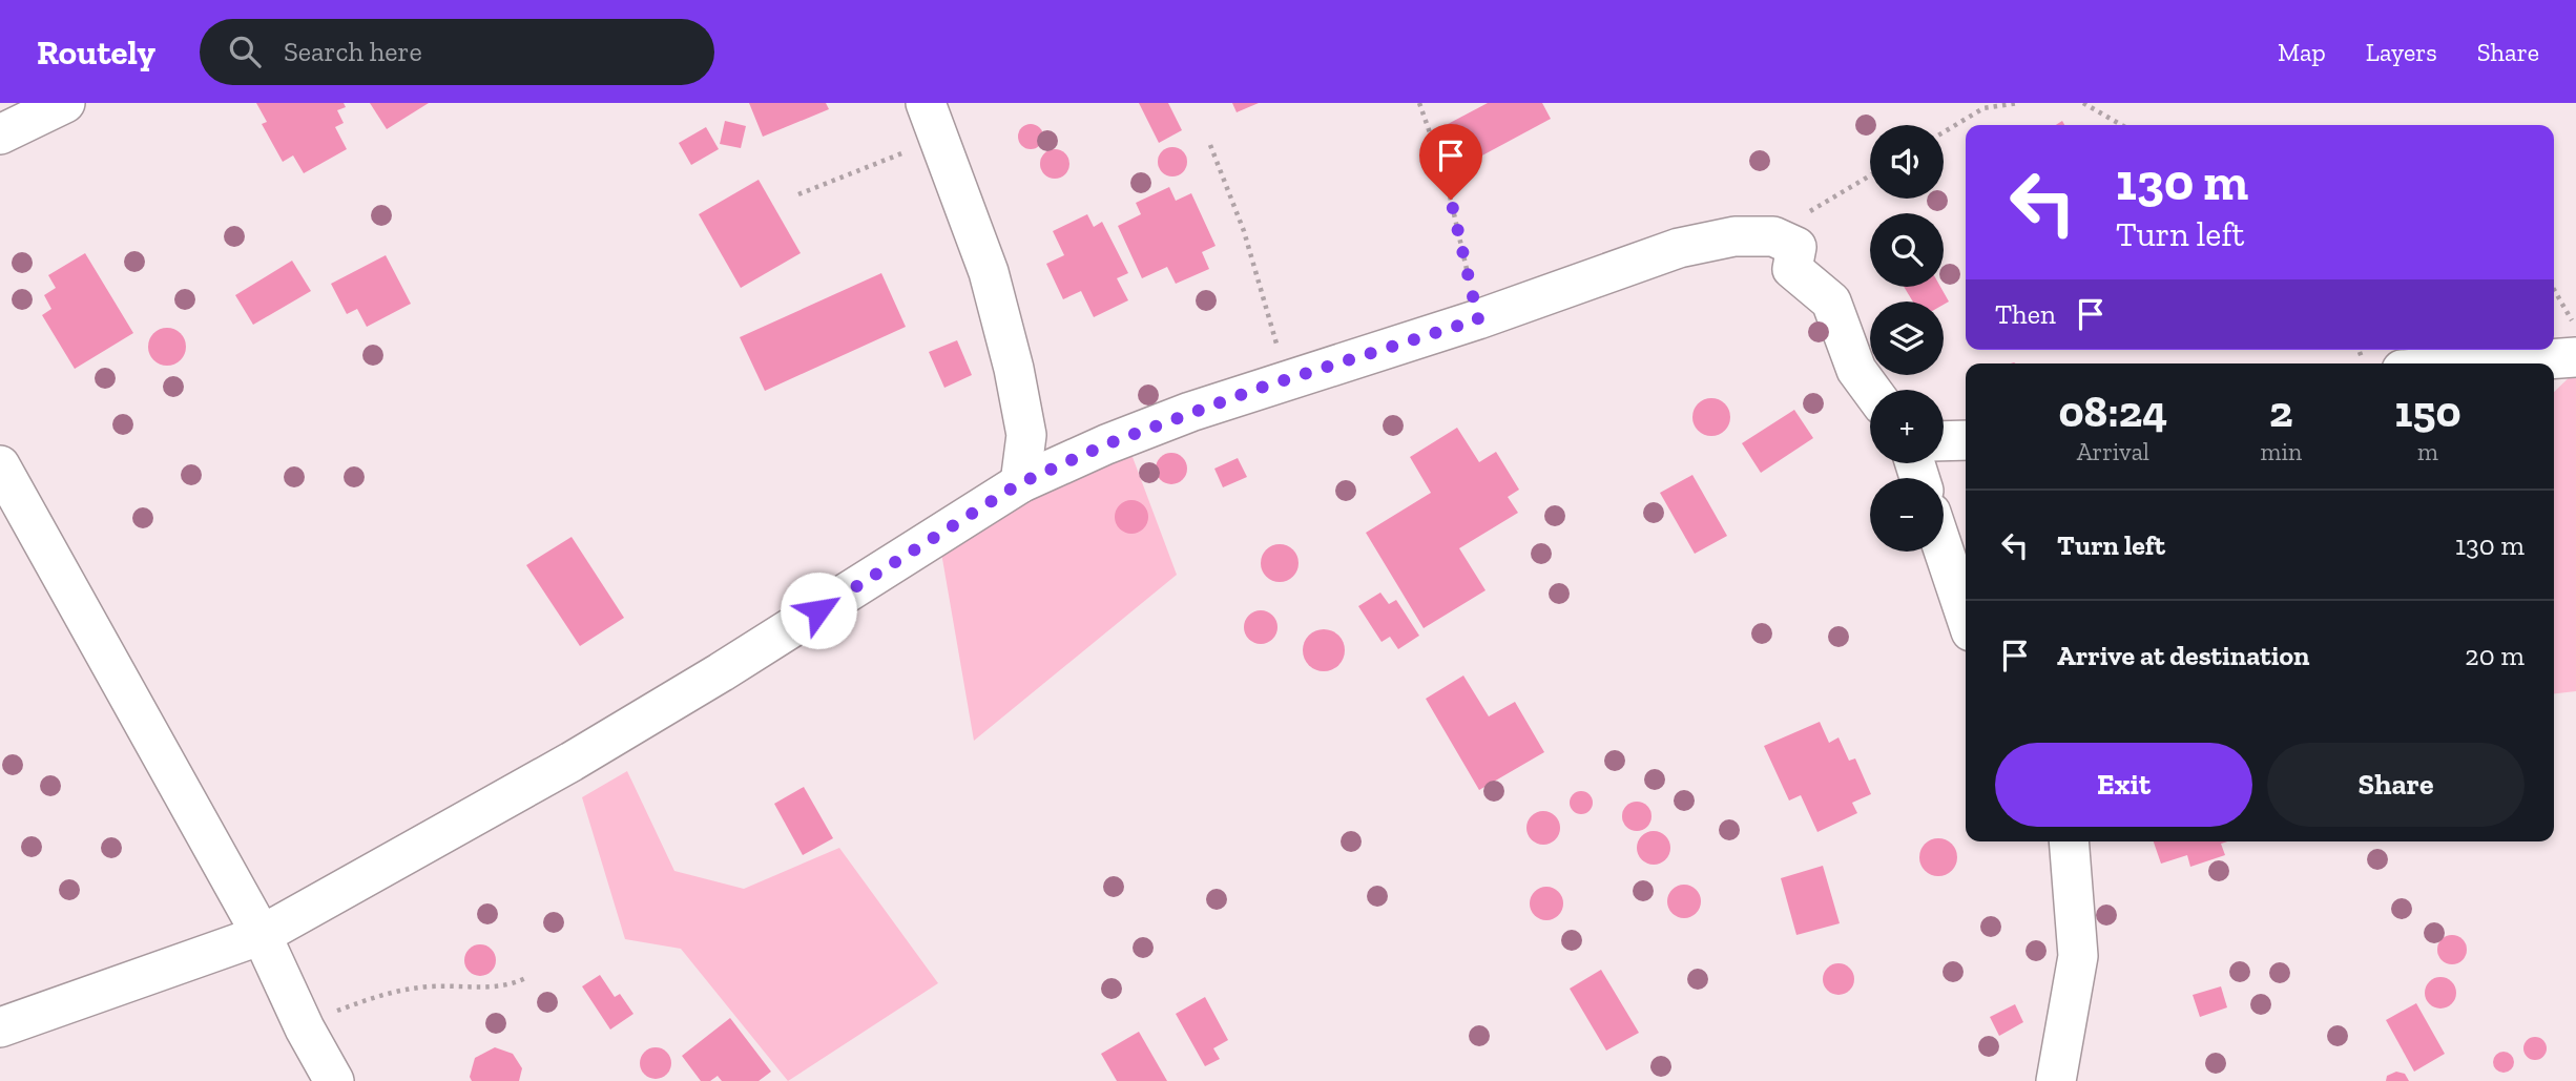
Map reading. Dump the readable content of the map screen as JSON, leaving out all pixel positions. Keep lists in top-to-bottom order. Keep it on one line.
{"page":{"header":"Routely","search":"Search here","nav":["Map","Layers","Share"],"map_buttons":["+","−"],"turn":["130 m","Turn left"],"then":"Then","eta":["08:24","Arrival","2","min","150","m"],"list":[{"name":"Turn left","value":"130 m"},{"name":"Arrive at destination","value":"20 m"}],"buttons":["Exit","Share"]}}
